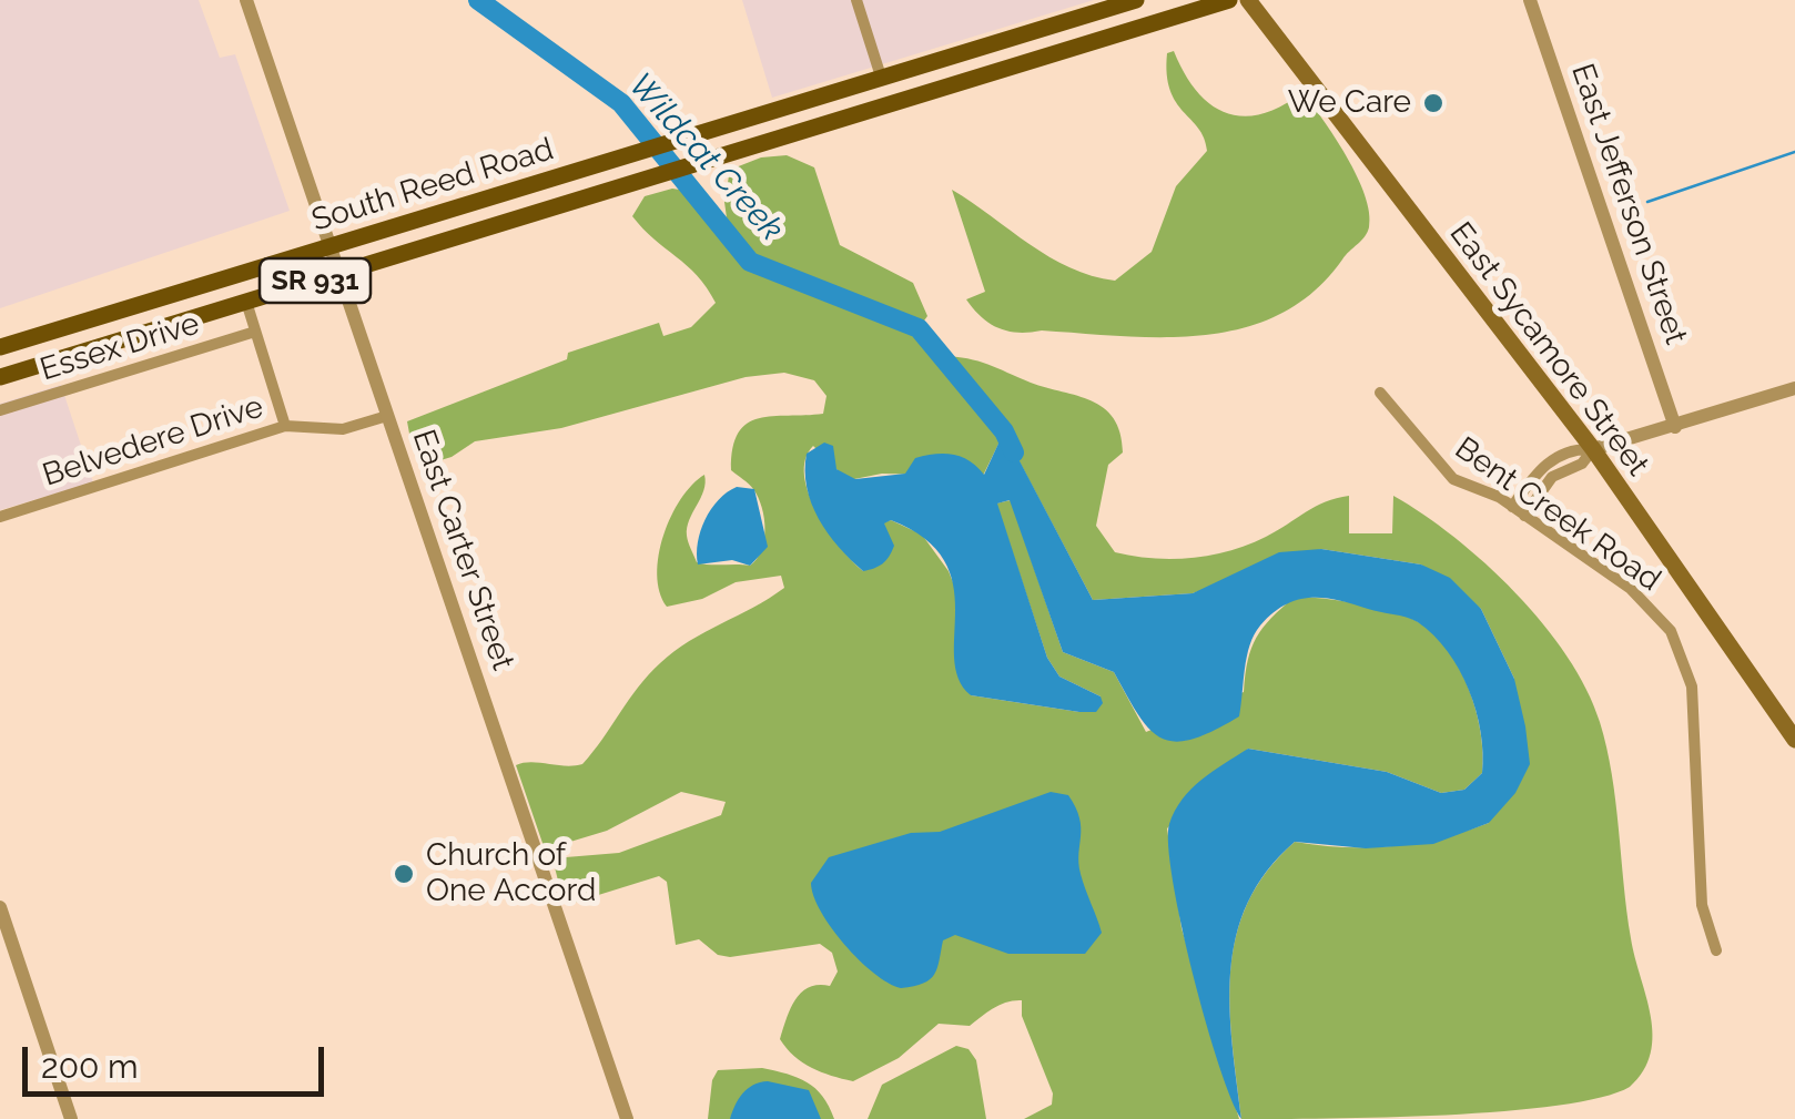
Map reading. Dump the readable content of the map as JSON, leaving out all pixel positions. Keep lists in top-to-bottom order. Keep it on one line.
{"streets":{"main road":["South Reed Road","SR 931","East Sycamore Street"],"street":["East Jefferson Street","Essex Drive","Belvedere Drive","Bent Creek Road","East Carter Street"]},"crossings":[["South Reed Road","SR 931"],["South Reed Road","East Carter Street"],["Belvedere Drive","East Carter Street"]],"water":["Wildcat Creek"],"places":["We Care","Church of One Accord"],"scale_bar":"200 m"}
